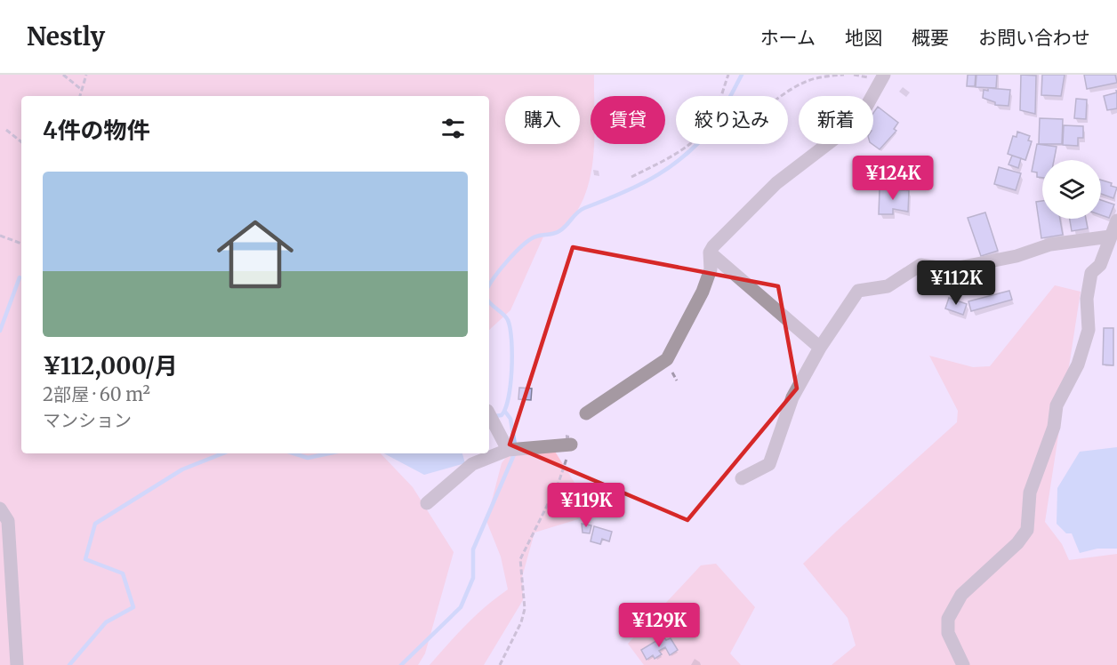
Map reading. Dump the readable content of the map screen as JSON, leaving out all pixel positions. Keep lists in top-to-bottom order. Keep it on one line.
{"page":{"header":"Nestly","nav":["ホーム","地図","概要","お問い合わせ"],"chip":["購入","賃貸","絞り込み","新着"],"heading":"4件の物件","price":["¥124K","¥112K","¥119K","¥129K"],"list":[{"name":"¥112,000/月","note":"2部屋 · 60 m² · マンション"}]}}
